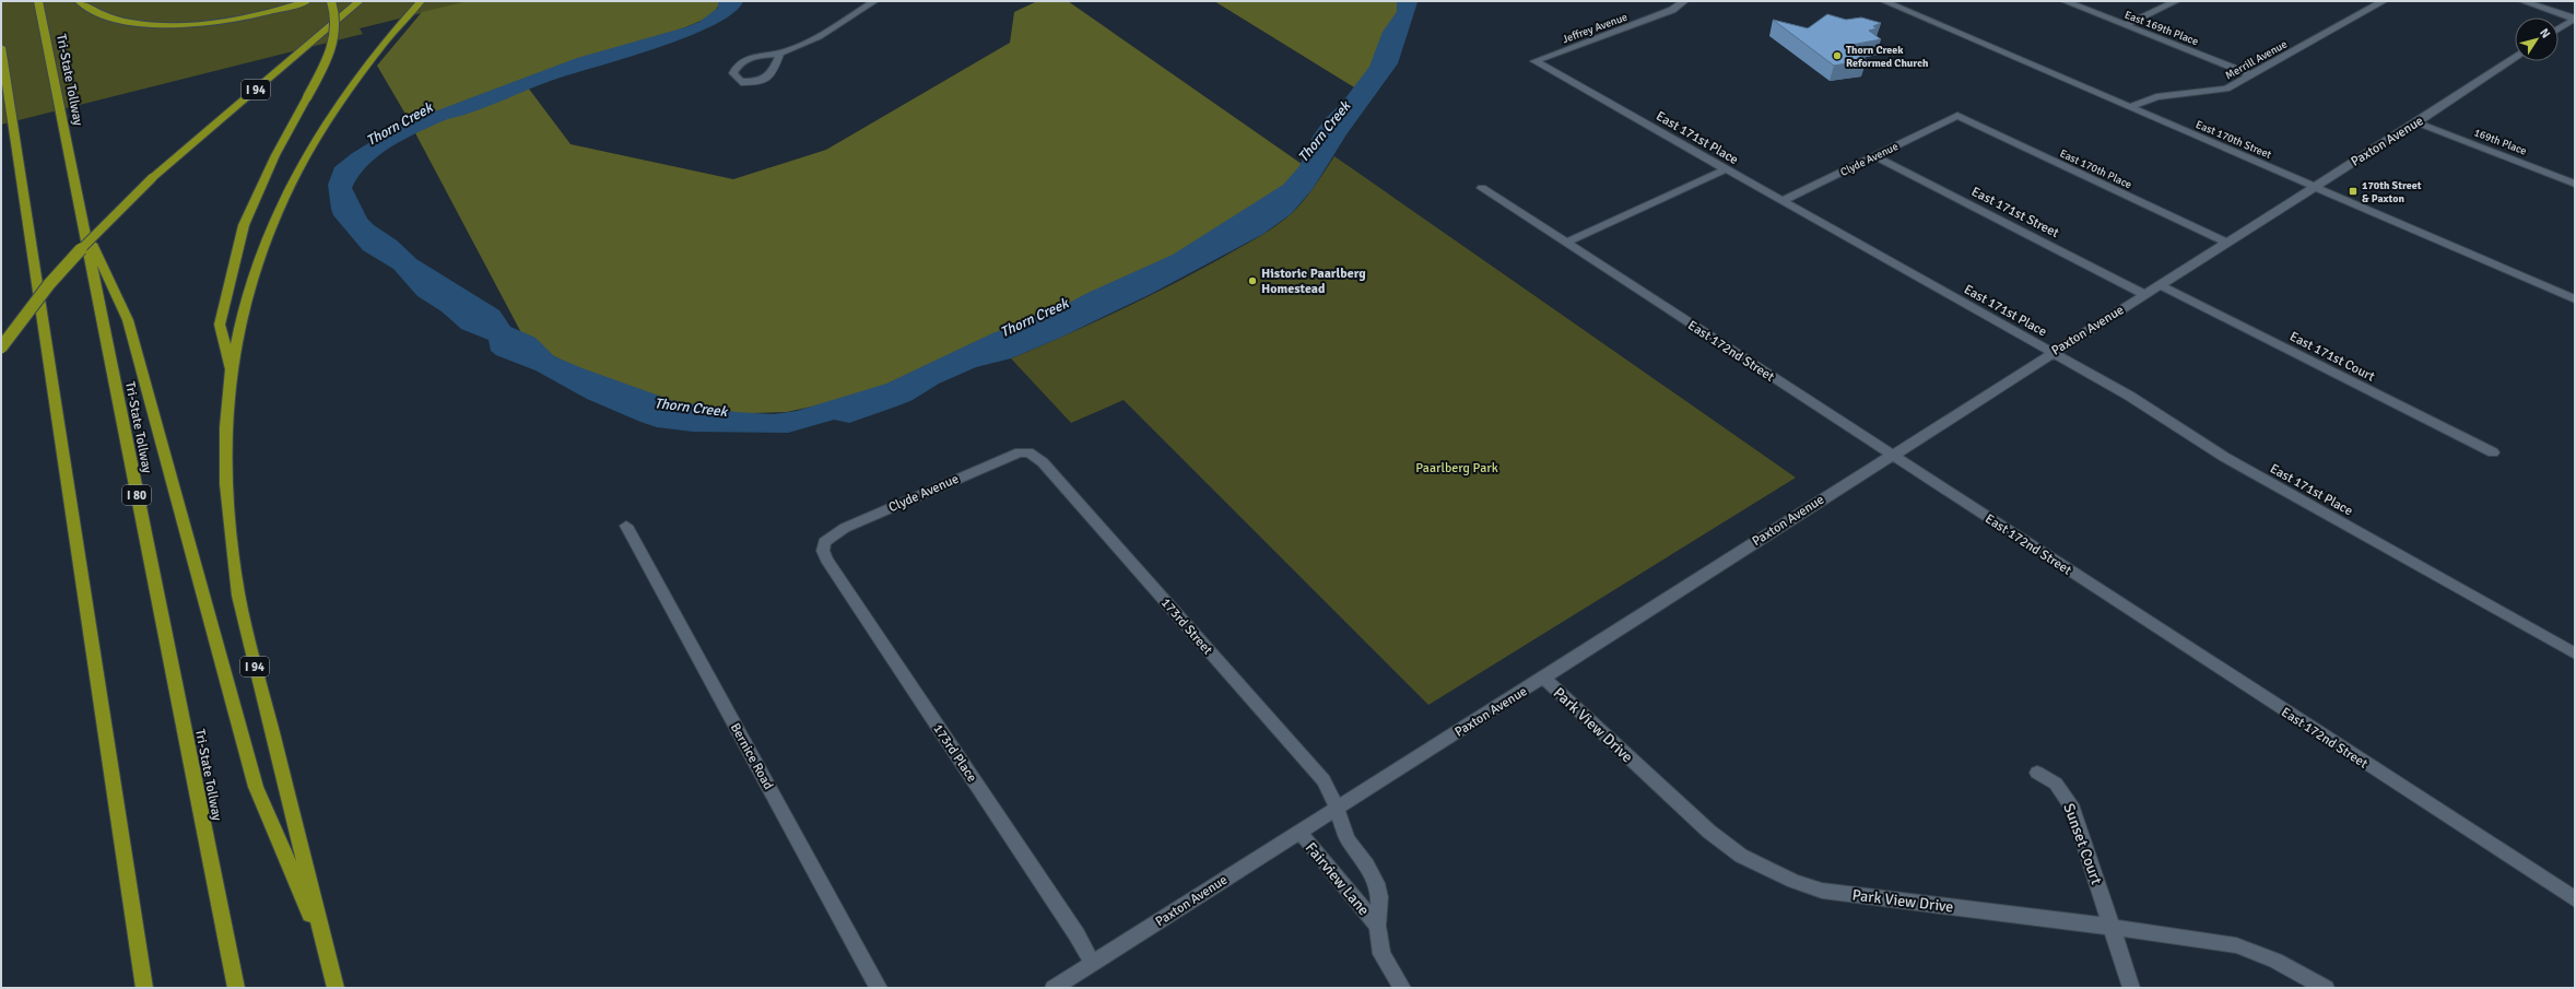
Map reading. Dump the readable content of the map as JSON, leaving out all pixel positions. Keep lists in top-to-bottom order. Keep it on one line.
{"streets":{"highway":["Tri-State Tollway","I 94","I 80"],"street":["Jeffrey Avenue","East 169th Place","Merrill Avenue","East 171st Place","East 170th Street","Paxton Avenue","169th Place","Clyde Avenue","East 170th Place","East 171st Street","East 172nd Street","East 171st Court","173rd Street","Park View Drive","173rd Place","Bernice Road","Sunset Court","Fairview Lane"]},"crossings":[["Jeffrey Avenue","East 171st Place"],["East 169th Place","Merrill Avenue"],["Merrill Avenue","East 170th Street"],["East 171st Place","Paxton Avenue"],["East 171st Place","Clyde Avenue"],["East 170th Street","Paxton Avenue"],["Paxton Avenue","169th Place"],["Paxton Avenue","East 170th Place"],["Paxton Avenue","East 171st Street"],["Paxton Avenue","East 172nd Street"],["Paxton Avenue","East 171st Court"],["Paxton Avenue","173rd Street"],["Paxton Avenue","Park View Drive"],["Paxton Avenue","173rd Place"],["Paxton Avenue","Fairview Lane"],["Clyde Avenue","East 170th Place"],["Clyde Avenue","East 171st Street"],["Clyde Avenue","173rd Street"],["Clyde Avenue","173rd Place"],["173rd Street","Fairview Lane"],["Park View Drive","Sunset Court"]],"water":["Thorn Creek"],"parks":["Paarlberg Park"],"places":{"other":["Thorn Creek Reformed Church","Historic Paarlberg Homestead"],"transit":["170th Street & Paxton"]},"north":"top right"}
